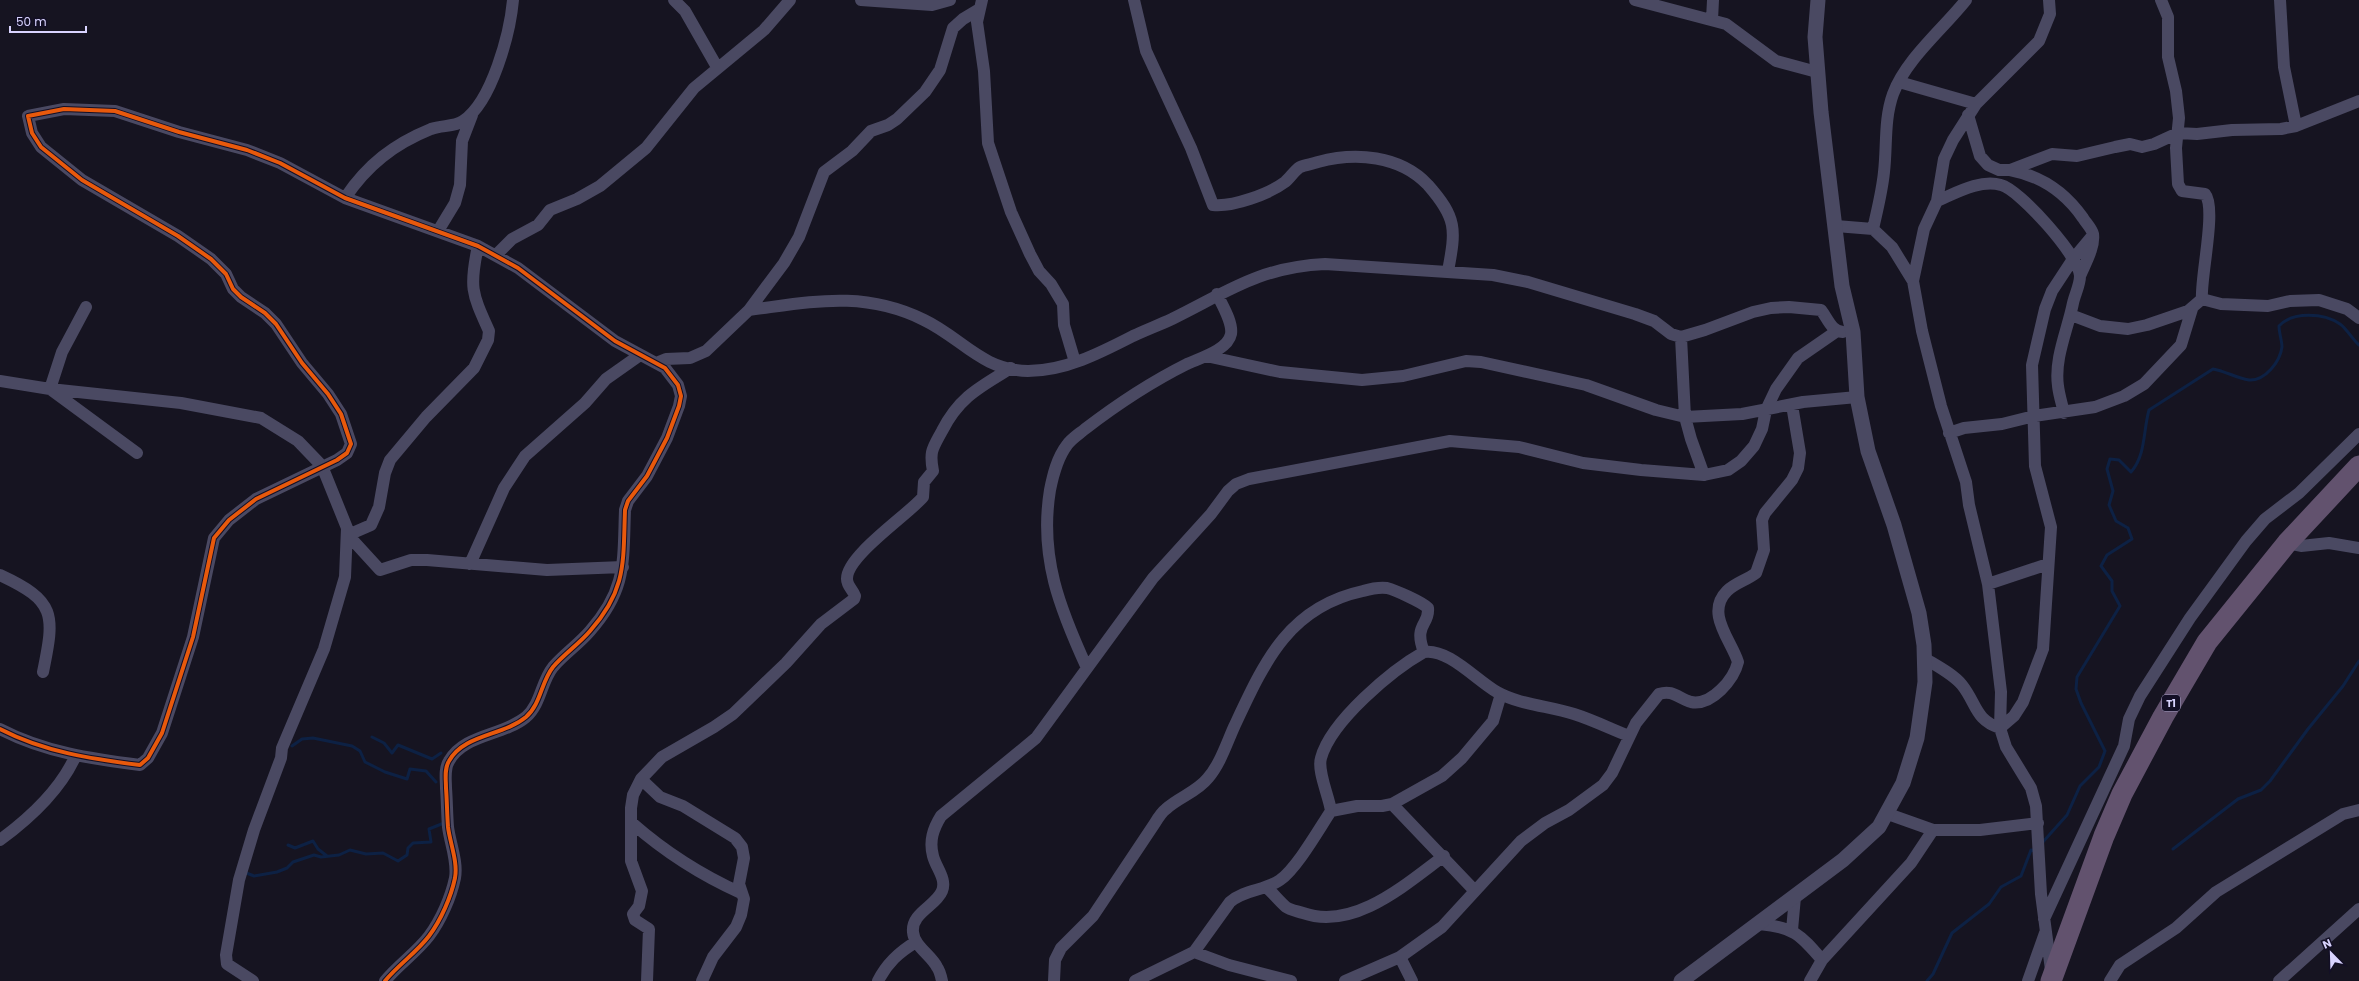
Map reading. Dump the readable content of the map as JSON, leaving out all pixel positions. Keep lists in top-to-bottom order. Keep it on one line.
{"streets":{"highway":["T1"]},"scale_bar":"50 m","north":"top left"}
